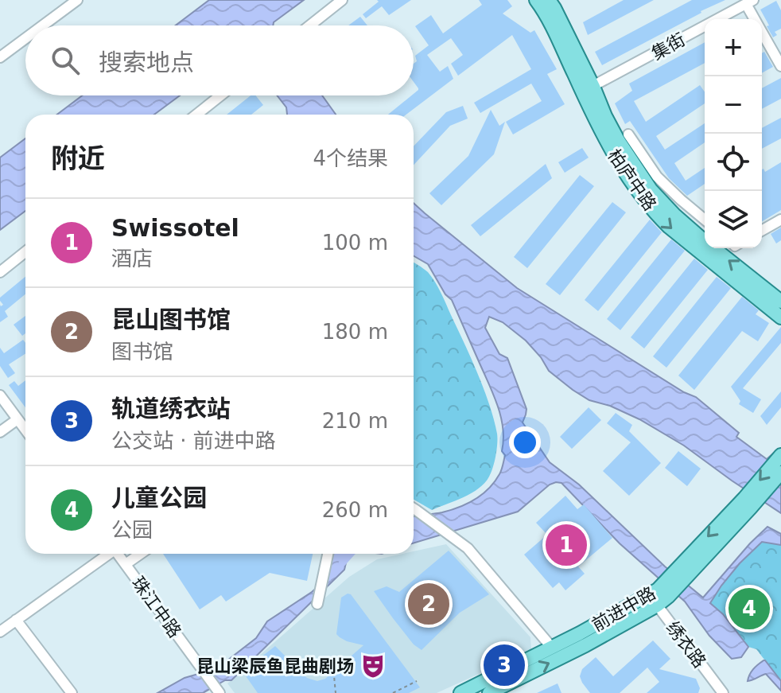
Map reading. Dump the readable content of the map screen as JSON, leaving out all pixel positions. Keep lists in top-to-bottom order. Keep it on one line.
{"streets":{"main road":["柏庐中路","前进中路"],"street":["集街","珠江中路","绣衣路"]},"crossings":[["集街","柏庐中路"],["前进中路","绣衣路"]],"places":{"theatre":["昆山梁辰鱼昆曲剧场"]},"page":{"map_buttons":["+","−"],"search":"搜索地点","heading":["附近","4个结果"],"list":[{"mark":"1","name":"Swissotel","note":"酒店","value":"100 m"},{"mark":"2","name":"昆山图书馆","note":"图书馆","value":"180 m"},{"mark":"3","name":"轨道绣衣站","note":"公交站 · 前进中路","value":"210 m"},{"mark":"4","name":"儿童公园","note":"公园","value":"260 m"}],"pins":["1","2","4","3"]}}
